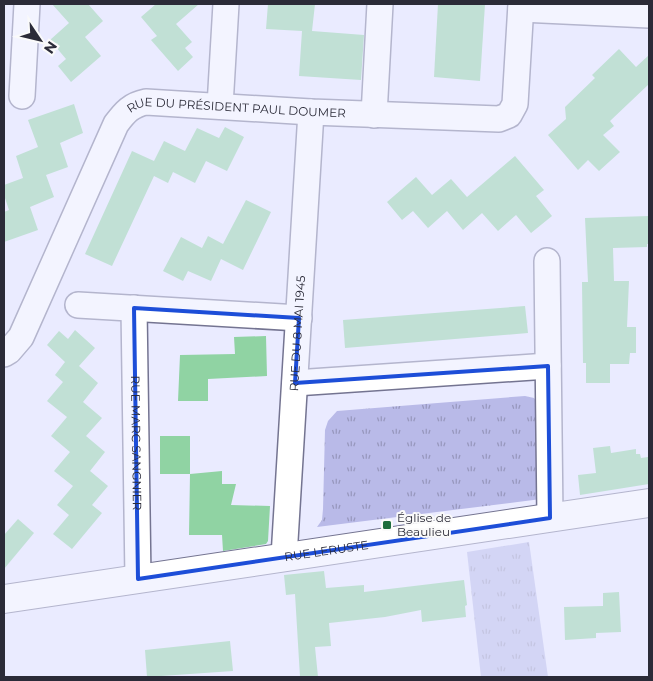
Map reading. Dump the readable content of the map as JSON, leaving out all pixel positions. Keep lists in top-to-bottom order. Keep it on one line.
{"streets":{"street":["RUE DU PRÉSIDENT PAUL DOUMER","RUE DU 8 MAI 1945","RUE MARC SANGNIER","RUE LERUSTE"]},"crossings":[["RUE DU PRÉSIDENT PAUL DOUMER","RUE DU 8 MAI 1945"],["RUE DU 8 MAI 1945","RUE LERUSTE"],["RUE MARC SANGNIER","RUE LERUSTE"]],"places":{"transit":["Église de Beaulieu"]},"north":"bottom right"}
